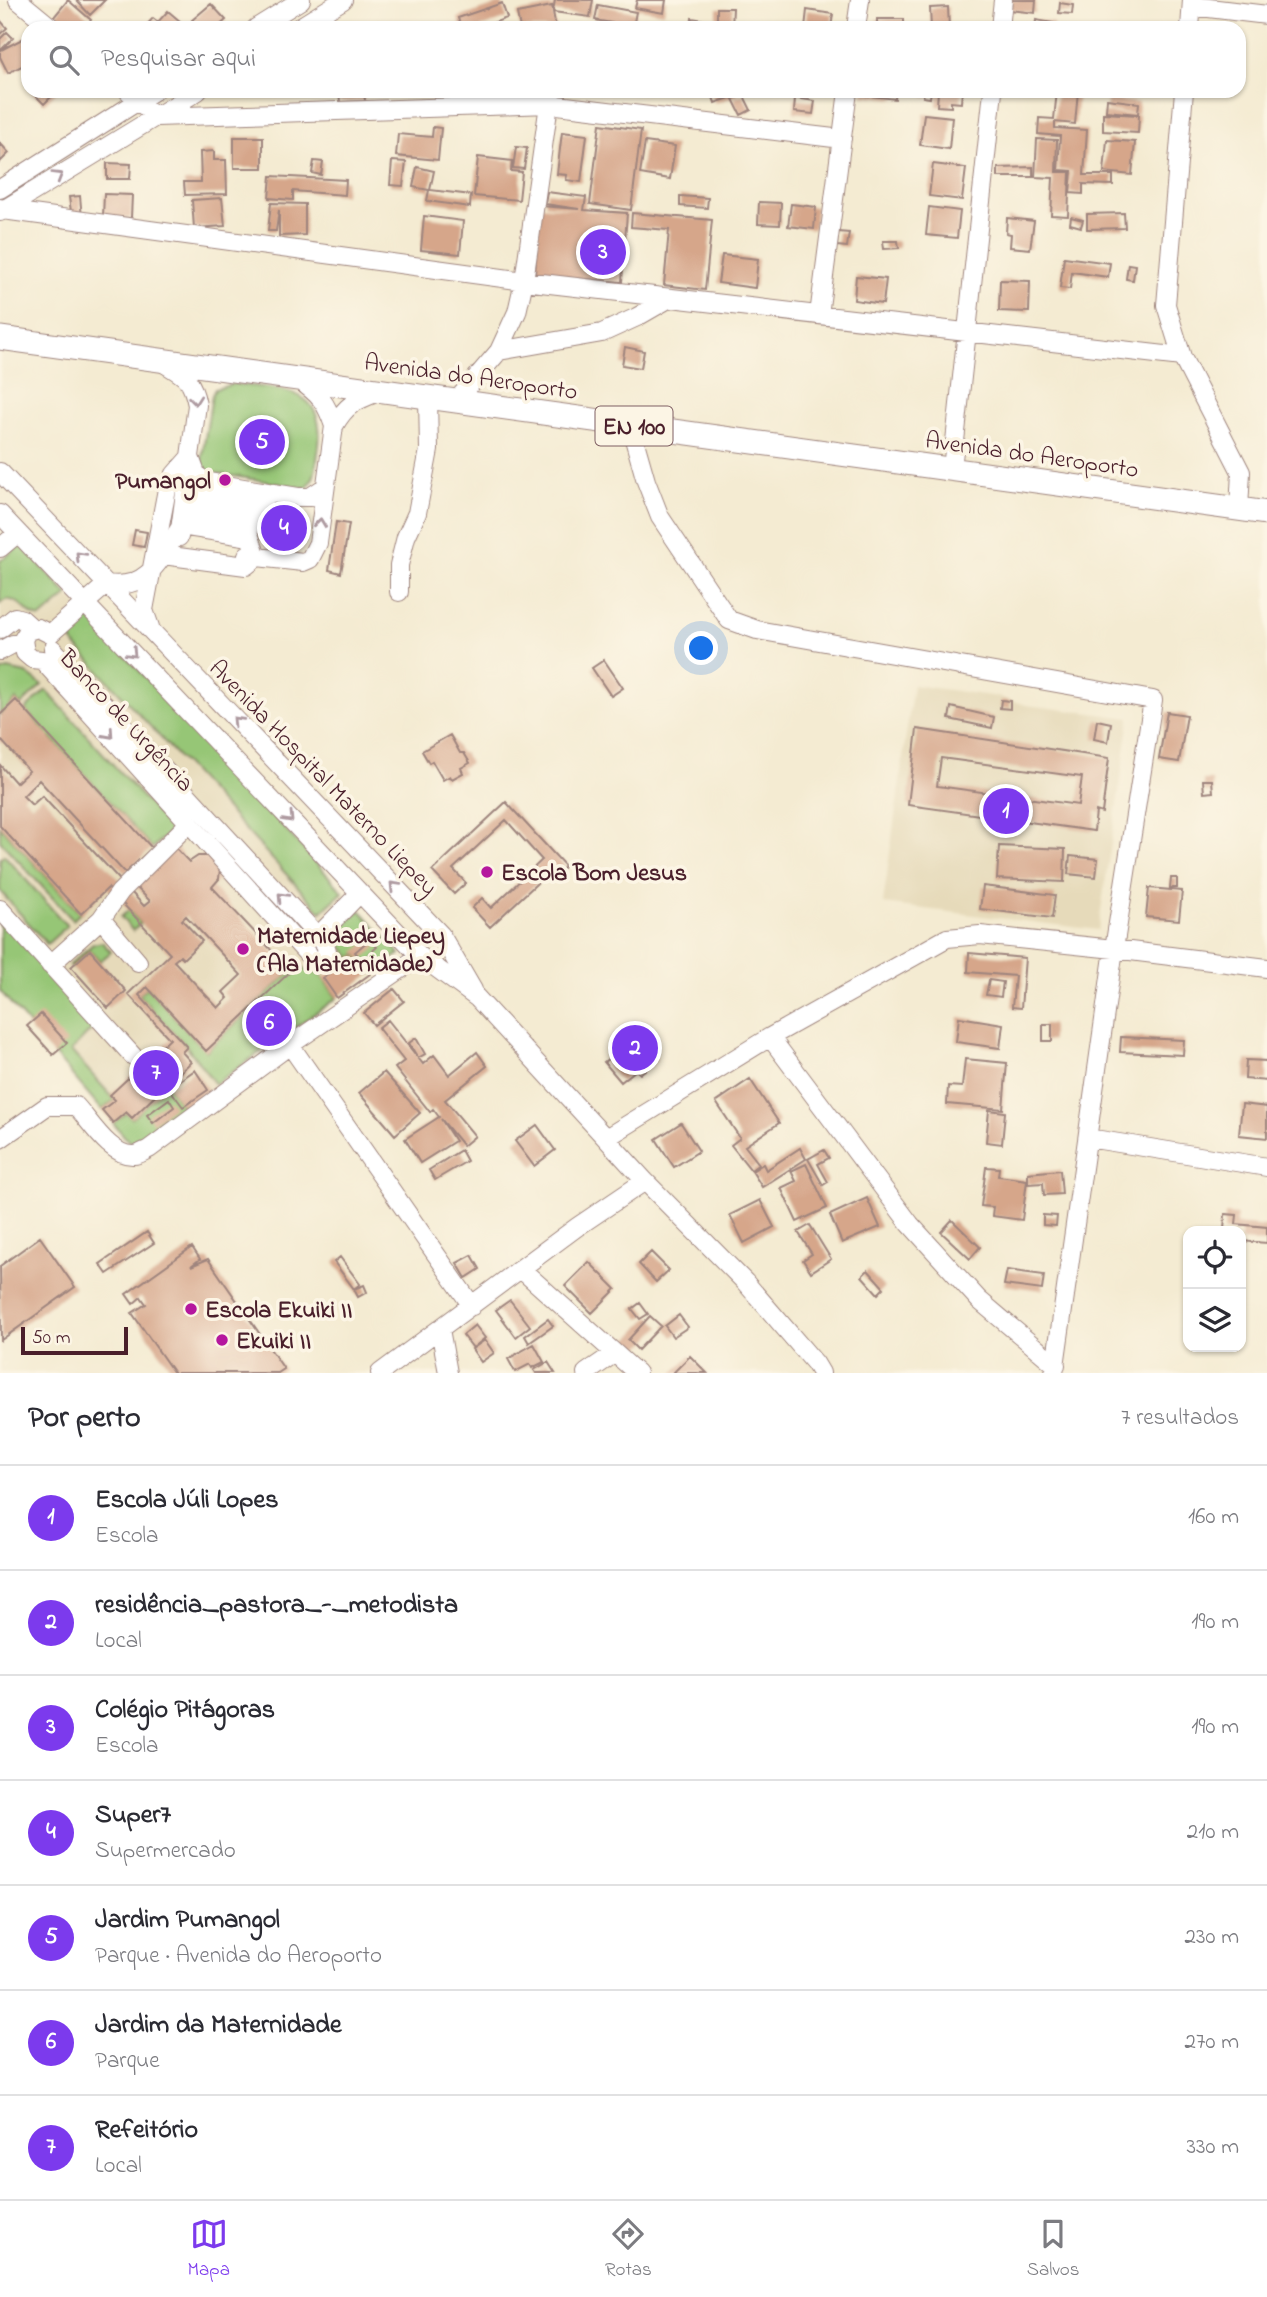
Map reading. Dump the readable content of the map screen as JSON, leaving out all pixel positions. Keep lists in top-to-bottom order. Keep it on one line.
{"streets":{"main road":["Avenida do Aeroporto","EN 100"],"street":["Banco de Urgência","Avenida Hospital Materno Liepey"]},"crossings":[["Banco de Urgência","Avenida Hospital Materno Liepey"]],"places":["Pumangol","Escola Bom Jesus","Maternidade Liepey (Ala Maternidade)","Escola Ekuiki II","Ekuiki II"],"scale_bar":"50 m","page":{"search":"Pesquisar aqui","pins":["3","5","4","1","6","2","7"],"scale":"50 m","heading":["Por perto","7 resultados"],"list":[{"mark":"1","name":"Escola Júli Lopes","note":"Escola","value":"160 m"},{"mark":"2","name":"residência_pastora_-_metodista","note":"Local","value":"190 m"},{"mark":"3","name":"Colégio Pitágoras","note":"Escola","value":"190 m"},{"mark":"4","name":"Super7","note":"Supermercado","value":"210 m"},{"mark":"5","name":"Jardim Pumangol","note":"Parque · Avenida do Aeroporto","value":"230 m"},{"mark":"6","name":"Jardim da Maternidade","note":"Parque","value":"270 m"},{"mark":"7","name":"Refeitório","note":"Local","value":"330 m"}],"nav":["Mapa","Rotas","Salvos"]}}
